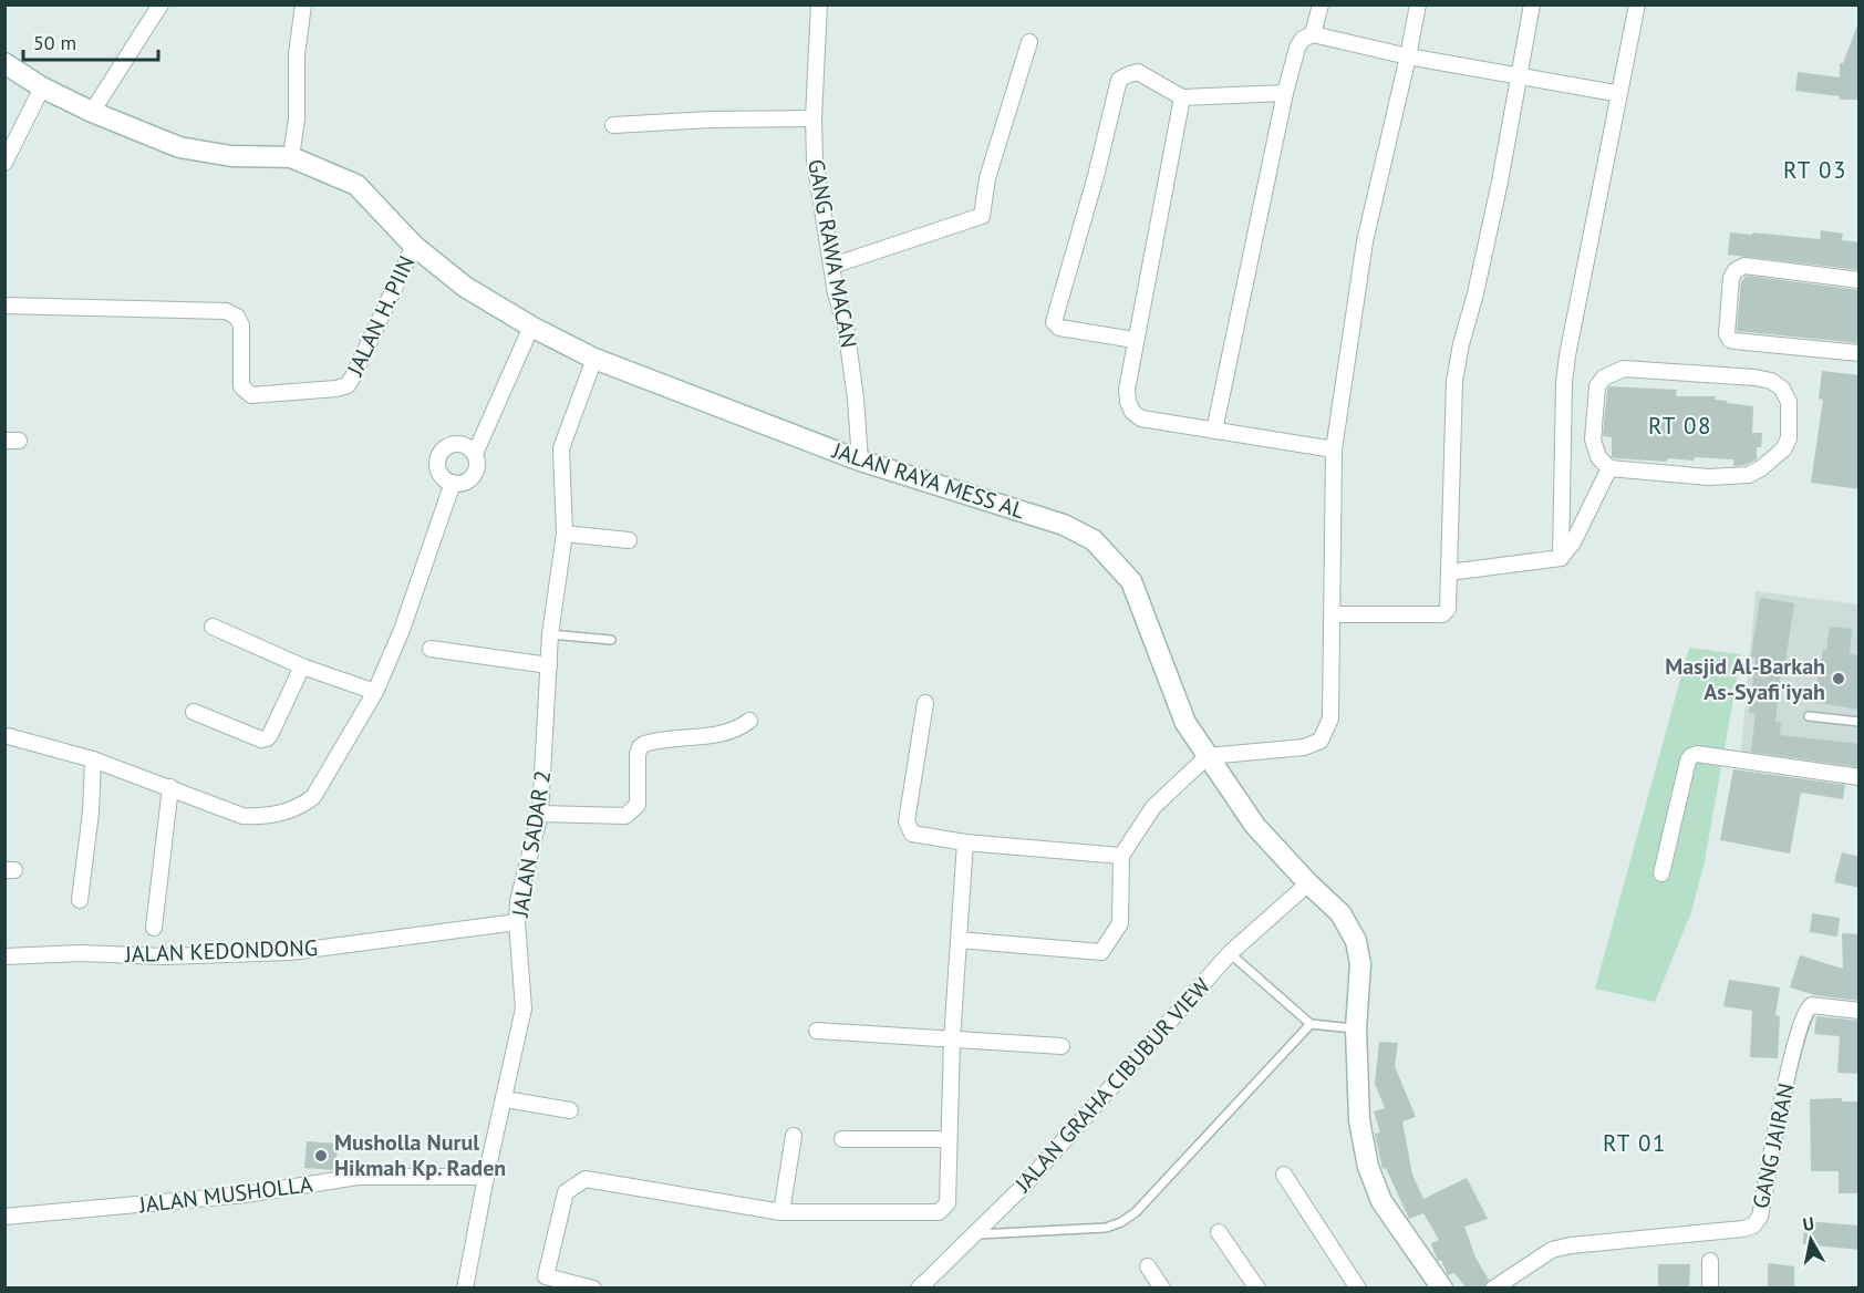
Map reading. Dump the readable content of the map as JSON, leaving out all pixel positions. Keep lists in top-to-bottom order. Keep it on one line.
{"streets":{"street":["GANG RAWA MACAN","JALAN H. PIIN","JALAN RAYA MESS AL","JALAN SADAR 2","JALAN KEDONDONG","JALAN GRAHA CIBUBUR VIEW","GANG JAIRAN","JALAN MUSHOLLA"]},"crossings":[["GANG RAWA MACAN","JALAN RAYA MESS AL"],["JALAN H. PIIN","JALAN RAYA MESS AL"],["JALAN RAYA MESS AL","JALAN SADAR 2"],["JALAN RAYA MESS AL","JALAN GRAHA CIBUBUR VIEW"],["JALAN SADAR 2","JALAN KEDONDONG"],["JALAN SADAR 2","JALAN MUSHOLLA"]],"districts":["RT 03","RT 08","RT 01"],"places":["Masjid Al-Barkah As-Syafi'iyah","Musholla Nurul Hikmah Kp. Raden"],"scale_bar":"50 m","north":"top"}
